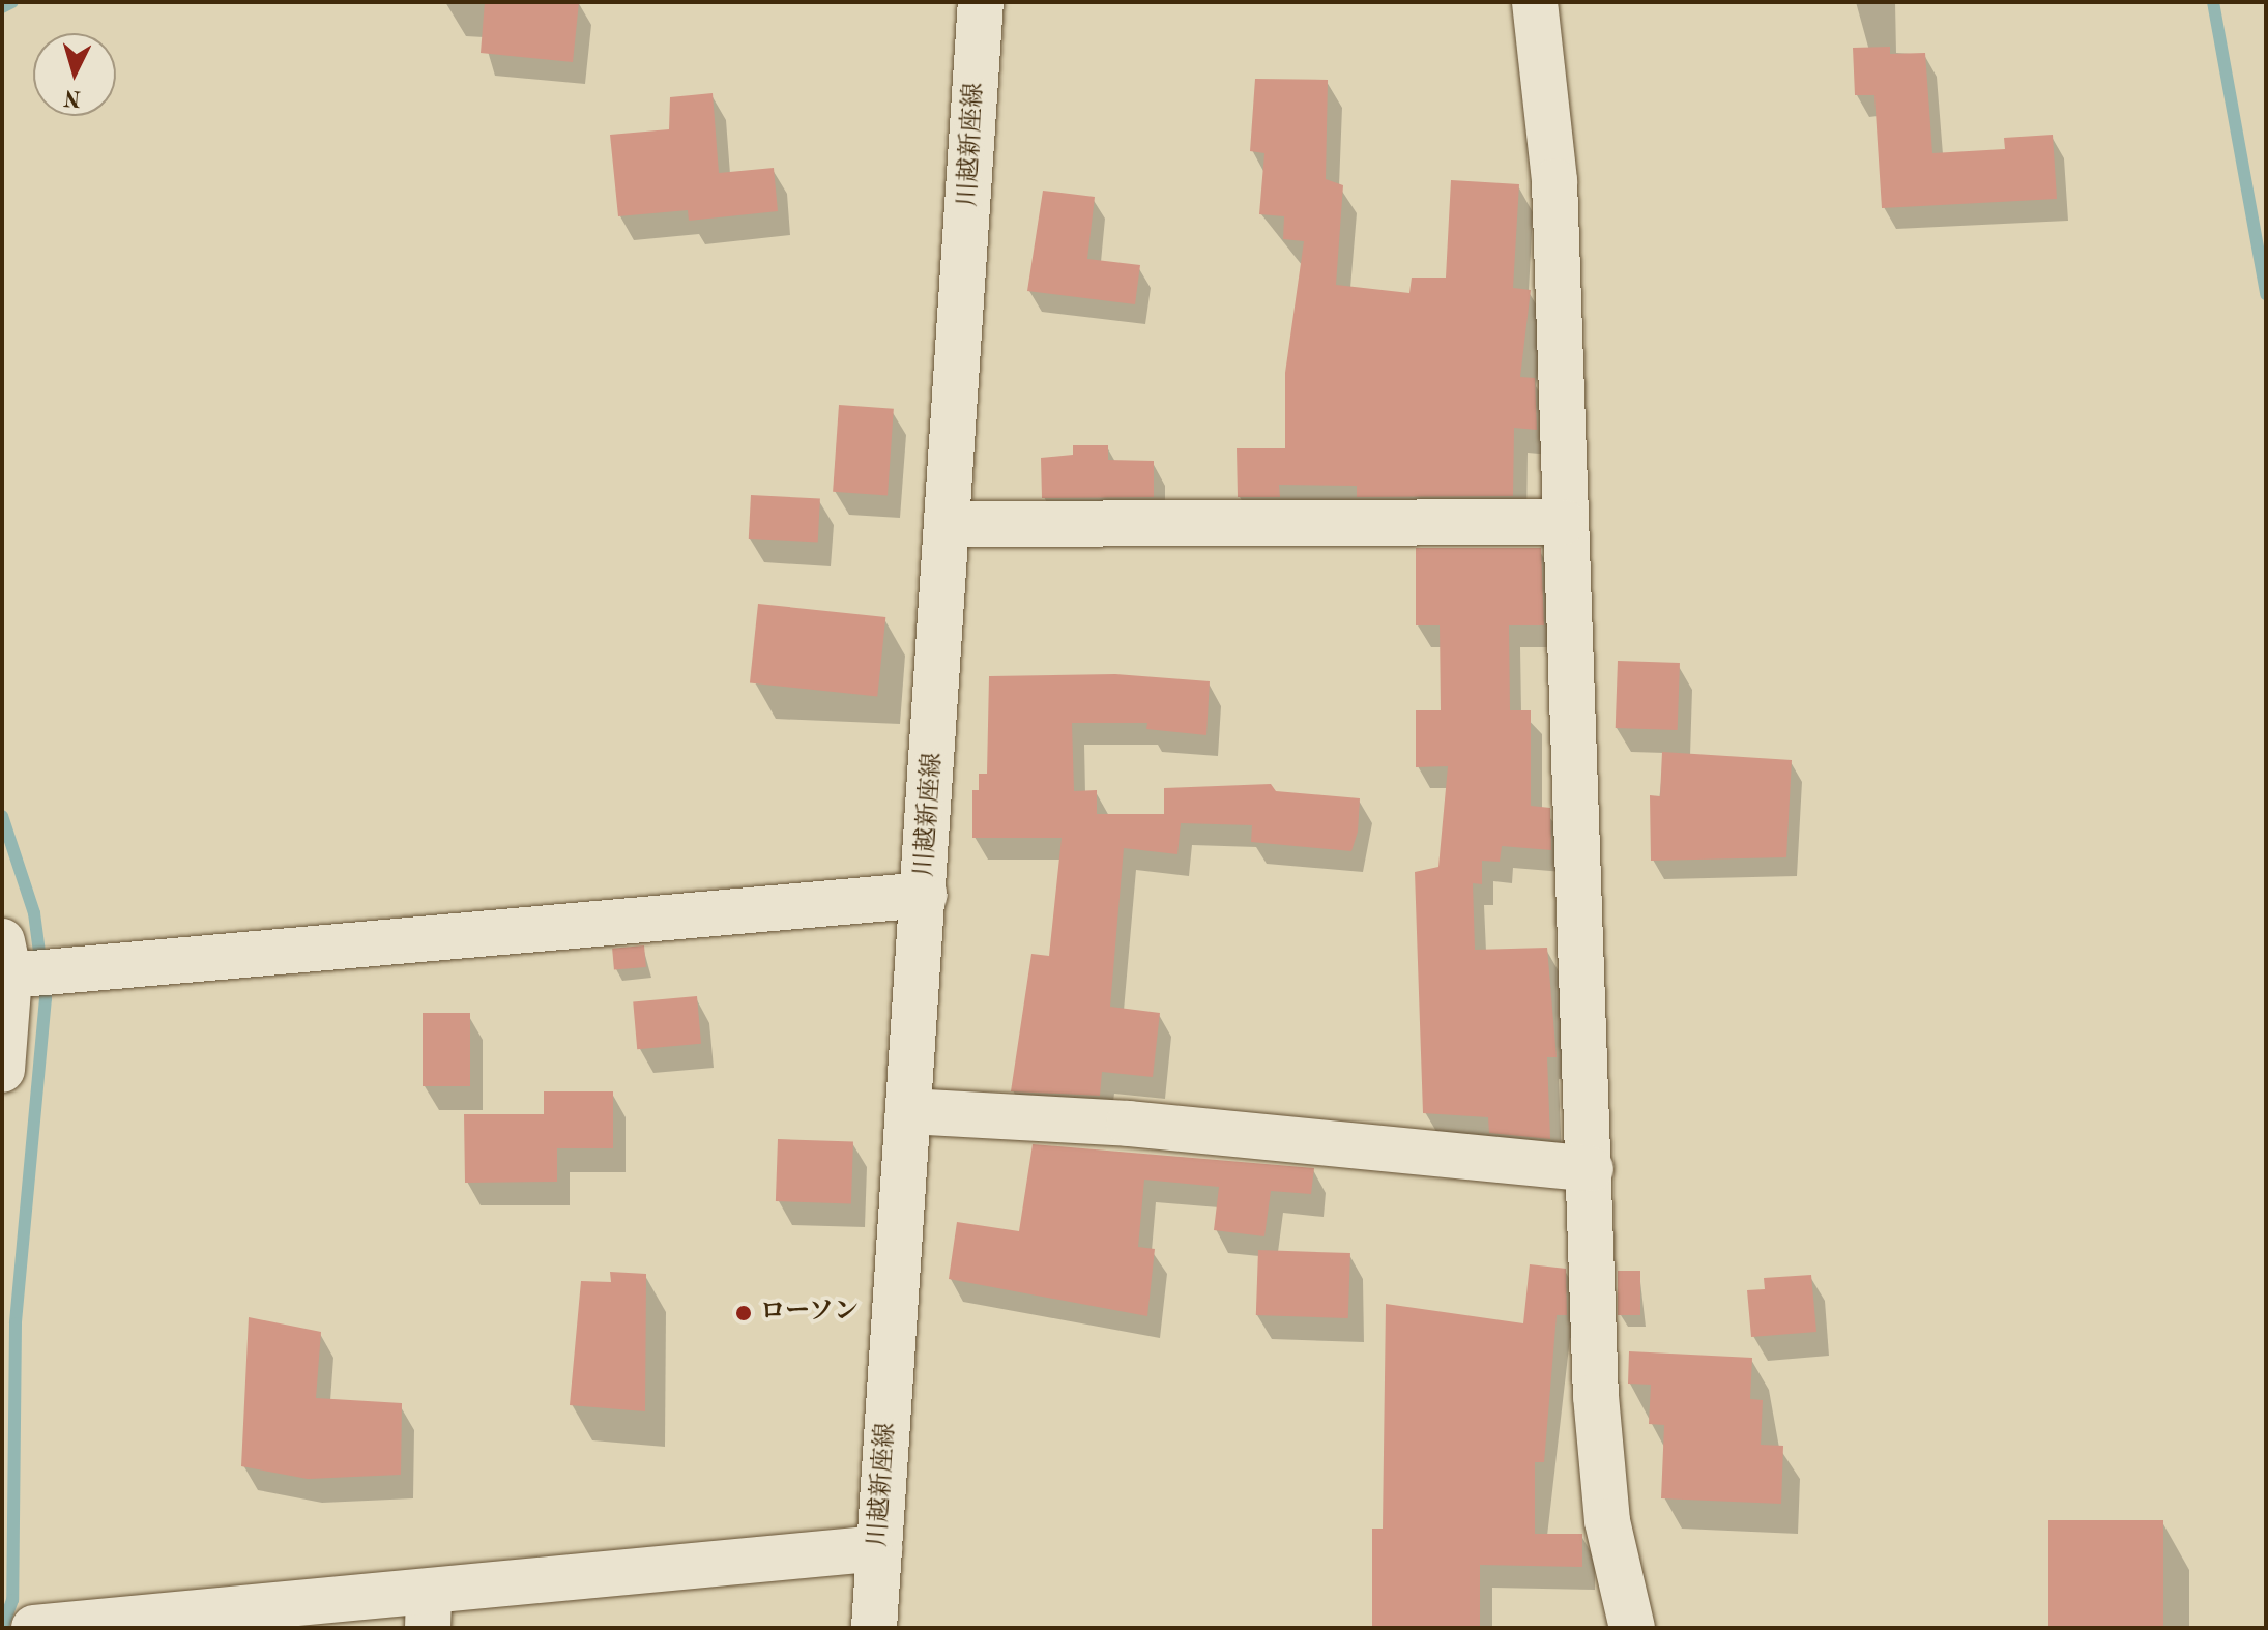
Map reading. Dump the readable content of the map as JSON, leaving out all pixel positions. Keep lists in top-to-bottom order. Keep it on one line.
{"streets":{"street":["川越新座線"]},"places":["ローソン"],"north":"bottom"}
